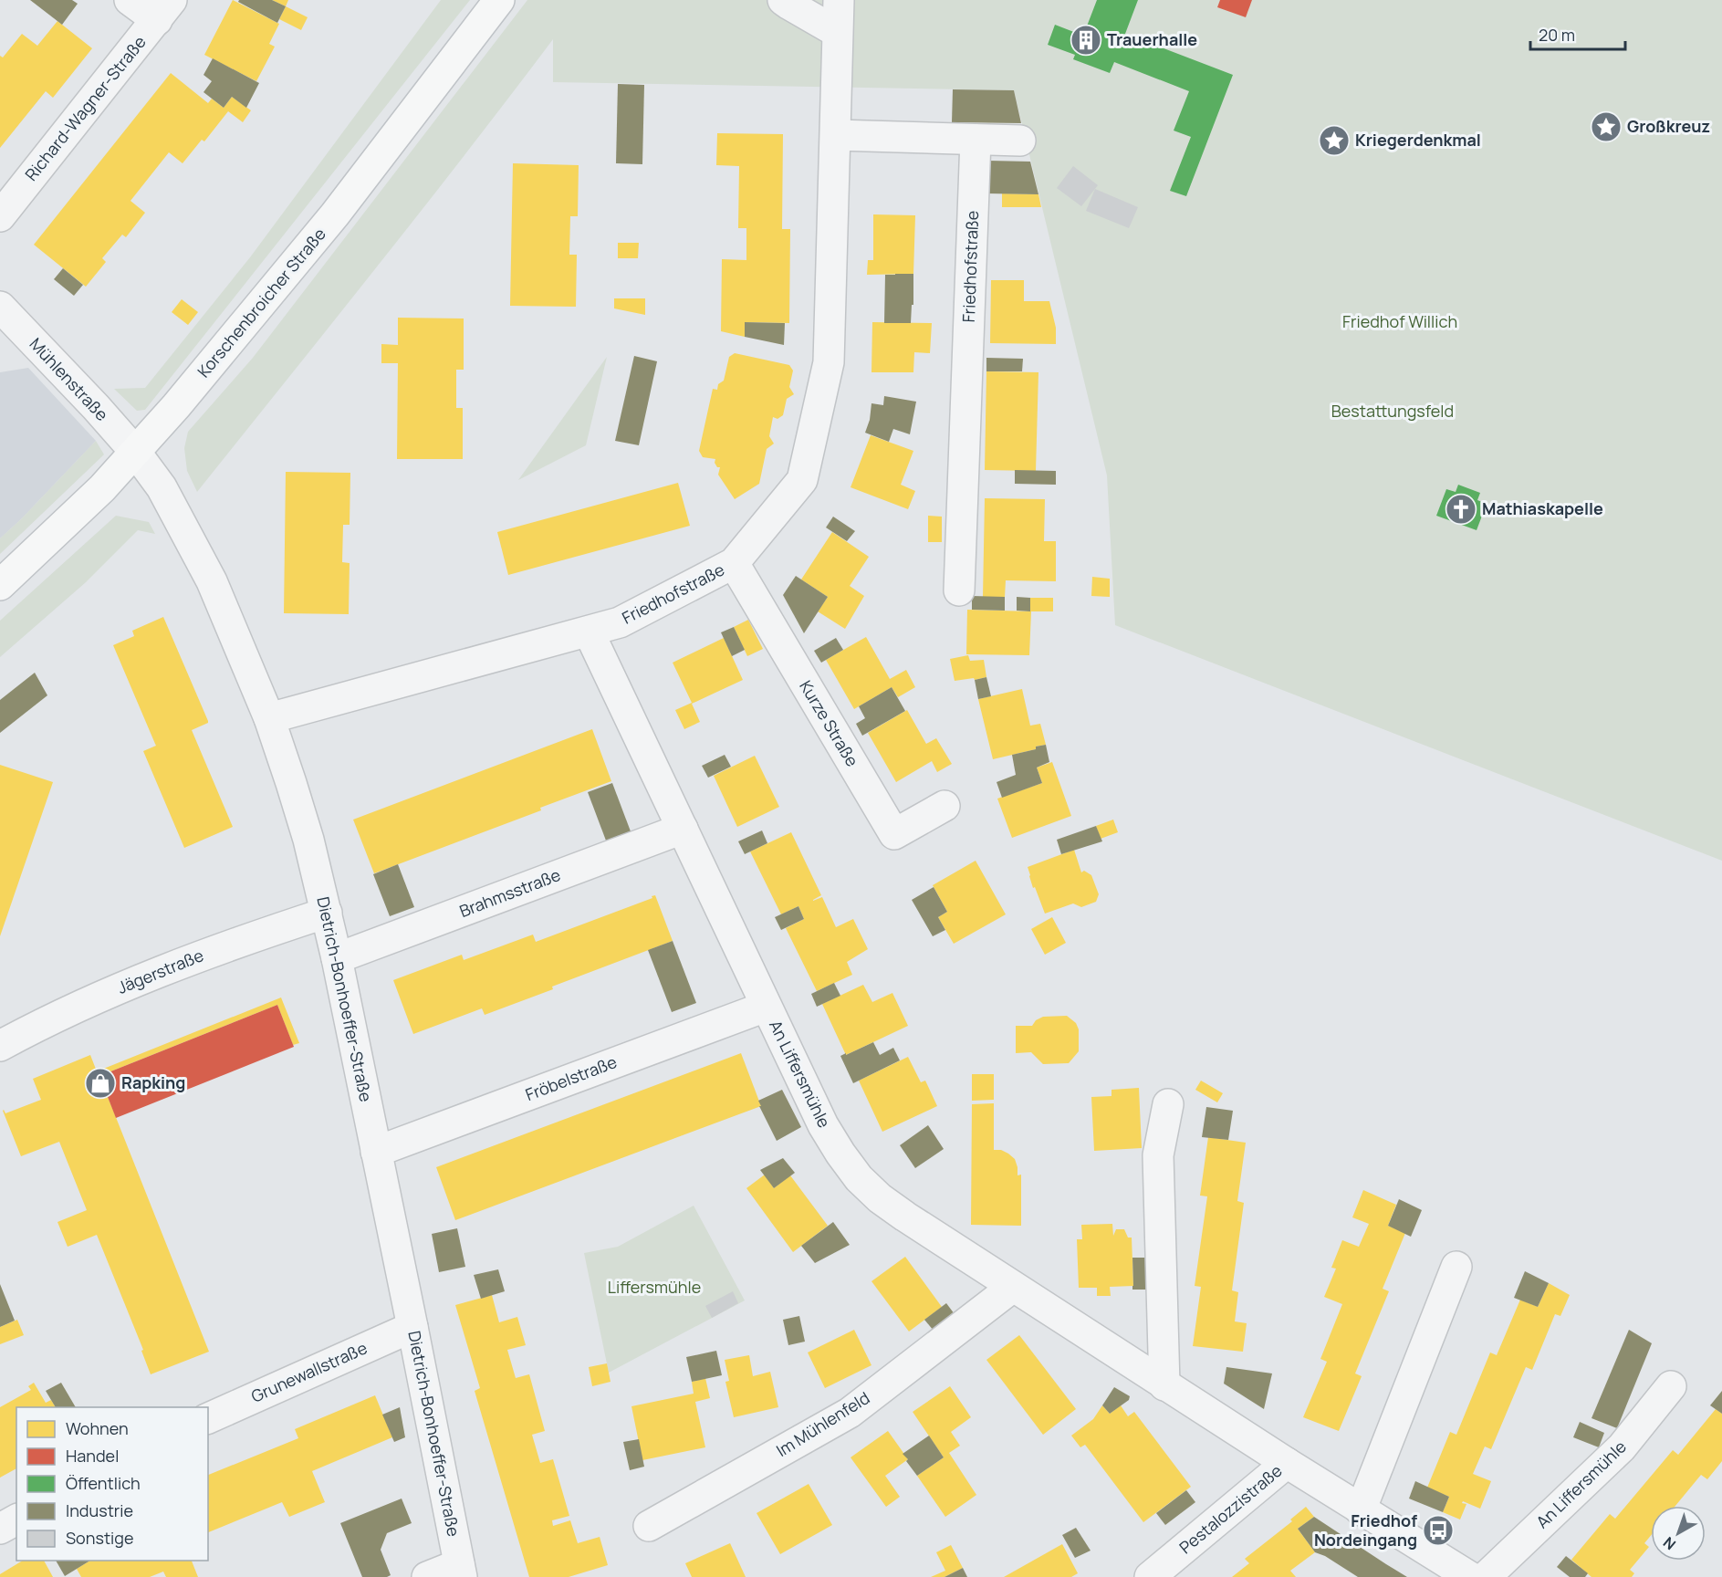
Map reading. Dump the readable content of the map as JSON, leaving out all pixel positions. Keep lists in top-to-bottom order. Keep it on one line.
{"streets":{"main road":["Korschenbroicher Straße"],"street":["Richard-Wagner-Straße","Friedhofstraße","Mühlenstraße","Kurze Straße","Brahmsstraße","Jägerstraße","Dietrich-Bonhoeffer-Straße","An Liffersmühle","Fröbelstraße","Grunewallstraße","Im Mühlenfeld","Pestalozzistraße"]},"crossings":[["Friedhofstraße","Kurze Straße"],["Friedhofstraße","Dietrich-Bonhoeffer-Straße"],["Friedhofstraße","An Liffersmühle"],["Korschenbroicher Straße","Mühlenstraße"],["Korschenbroicher Straße","Dietrich-Bonhoeffer-Straße"],["Mühlenstraße","Dietrich-Bonhoeffer-Straße"],["Brahmsstraße","Dietrich-Bonhoeffer-Straße"],["Brahmsstraße","An Liffersmühle"],["Jägerstraße","Dietrich-Bonhoeffer-Straße"],["Dietrich-Bonhoeffer-Straße","Fröbelstraße"],["Dietrich-Bonhoeffer-Straße","Grunewallstraße"],["An Liffersmühle","Fröbelstraße"],["An Liffersmühle","Im Mühlenfeld"],["An Liffersmühle","Pestalozzistraße"]],"parks":["Friedhof Willich","Bestattungsfeld","Liffersmühle"],"places":{"building":["Trauerhalle"],"place":["Großkreuz","Kriegerdenkmal"],"church":["Mathiaskapelle"],"shop":["Rapking"],"bus stop":["Friedhof Nordeingang"]},"legend":["Wohnen","Handel","Öffentlich","Industrie","Sonstige"],"scale_bar":"20 m","north":"bottom left"}
